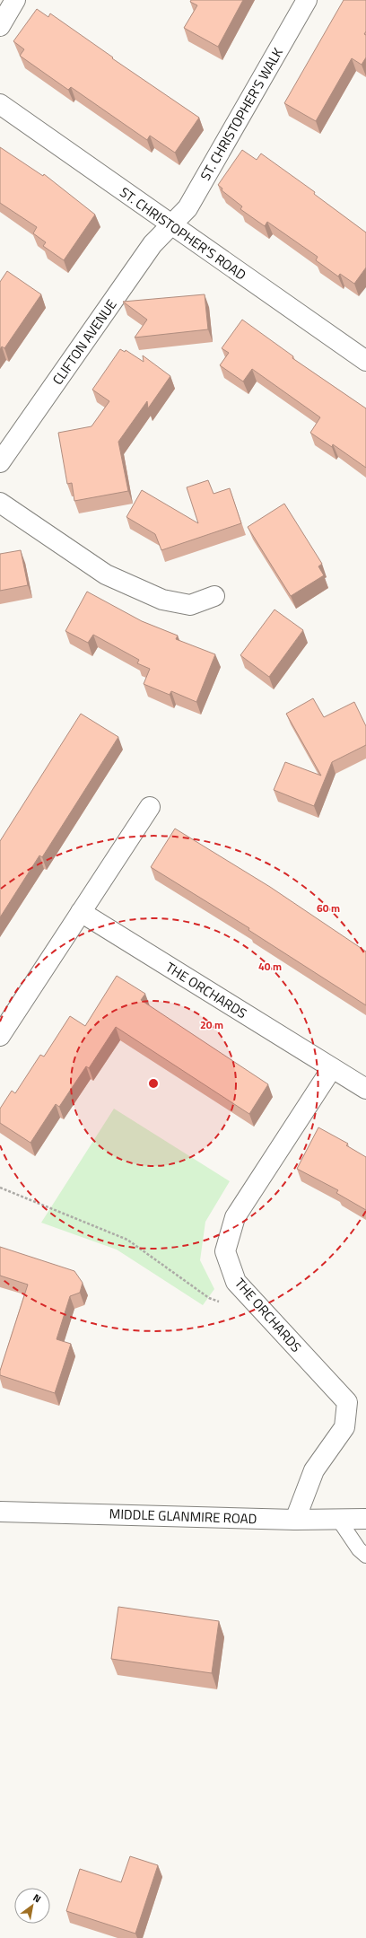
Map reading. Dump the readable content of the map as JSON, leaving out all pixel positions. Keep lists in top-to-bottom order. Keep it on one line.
{"streets":{"street":["ST. CHRISTOPHER'S WALK","ST. CHRISTOPHER'S ROAD","CLIFTON AVENUE","THE ORCHARDS","MIDDLE GLANMIRE ROAD"]},"crossings":[["ST. CHRISTOPHER'S WALK","ST. CHRISTOPHER'S ROAD"],["ST. CHRISTOPHER'S WALK","CLIFTON AVENUE"],["ST. CHRISTOPHER'S ROAD","CLIFTON AVENUE"],["THE ORCHARDS","MIDDLE GLANMIRE ROAD"]],"north":"top right","rings":["60 m","40 m","20 m"]}
